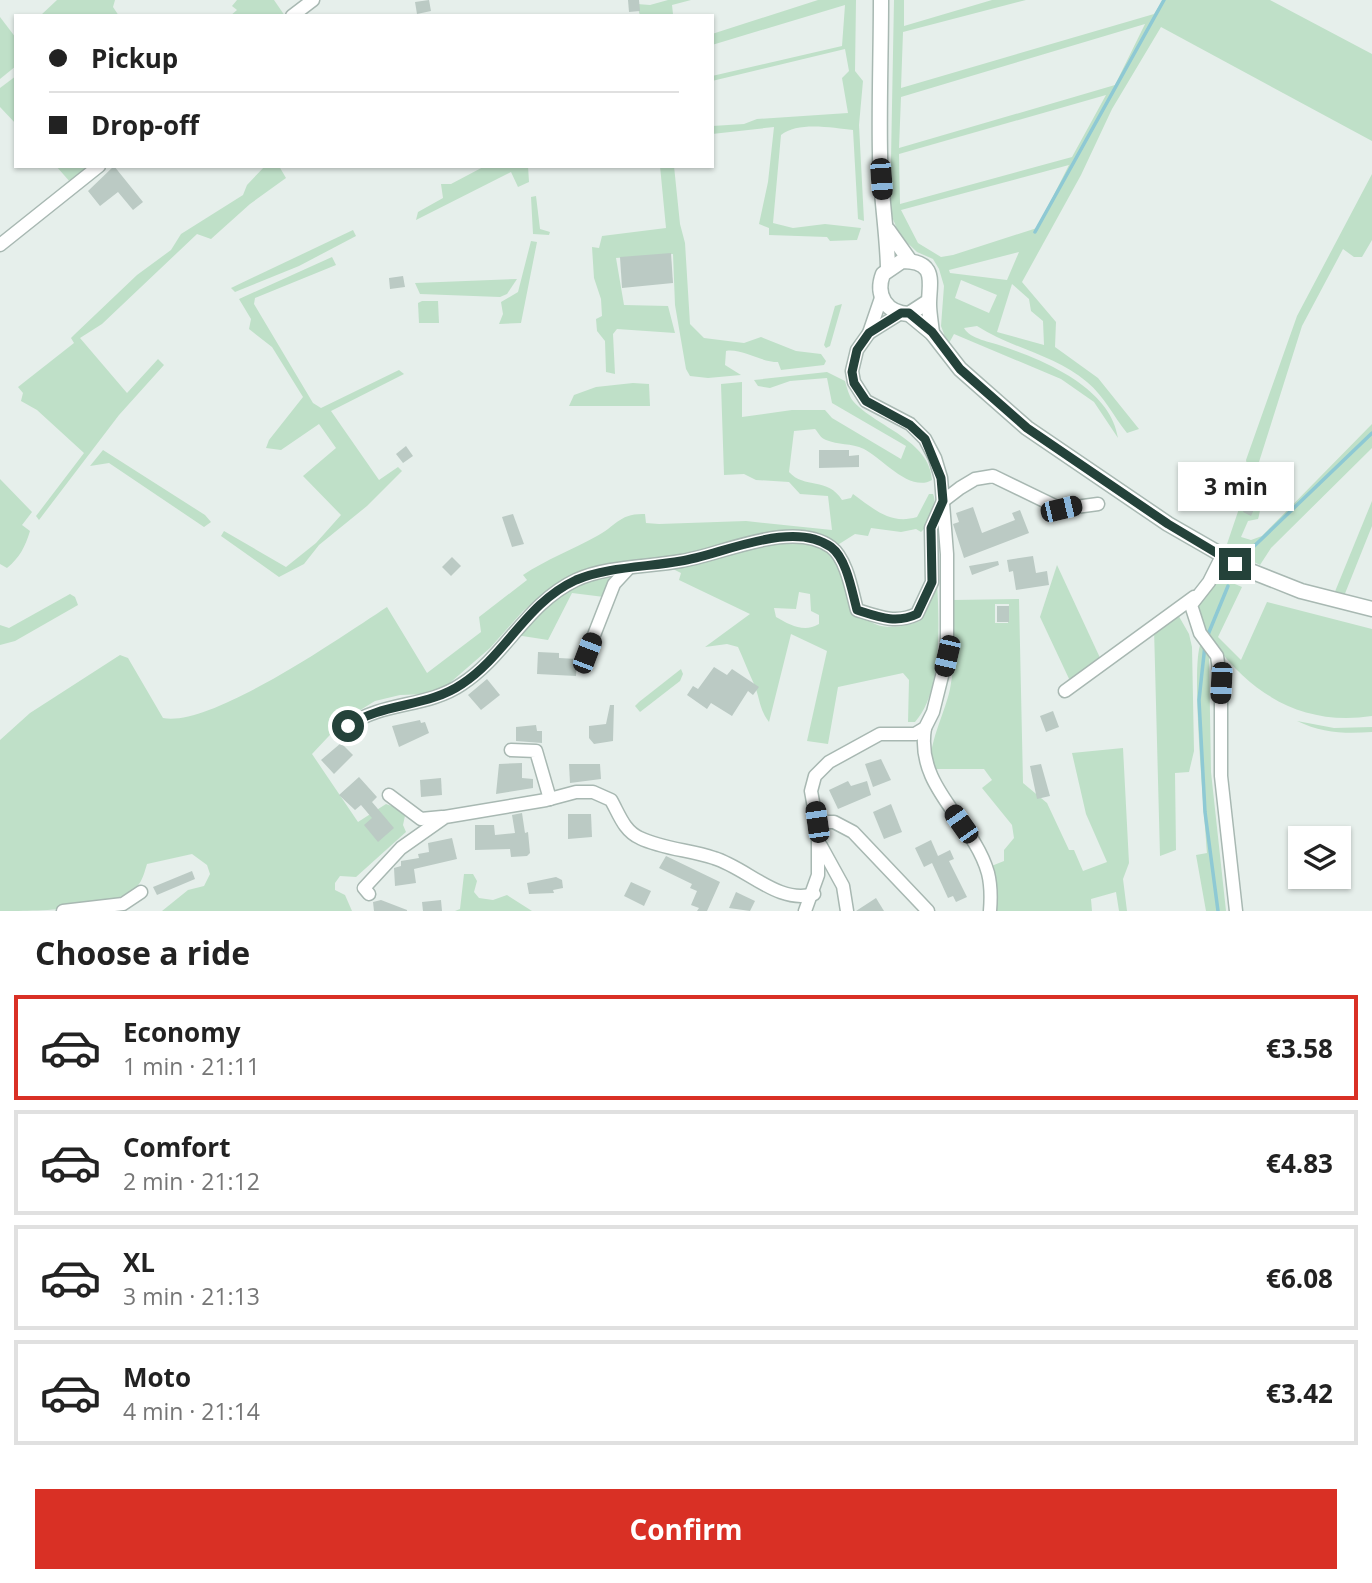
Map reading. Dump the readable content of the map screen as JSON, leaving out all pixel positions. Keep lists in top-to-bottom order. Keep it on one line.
{"page":{"banner":["Pickup","Drop-off"],"bubble":"3 min","heading":"Choose a ride","list":[{"name":"Economy","note":"1 min · 21:11","value":"€3.58"},{"name":"Comfort","note":"2 min · 21:12","value":"€4.83"},{"name":"XL","note":"3 min · 21:13","value":"€6.08"},{"name":"Moto","note":"4 min · 21:14","value":"€3.42"}],"buttons":"Confirm"}}
